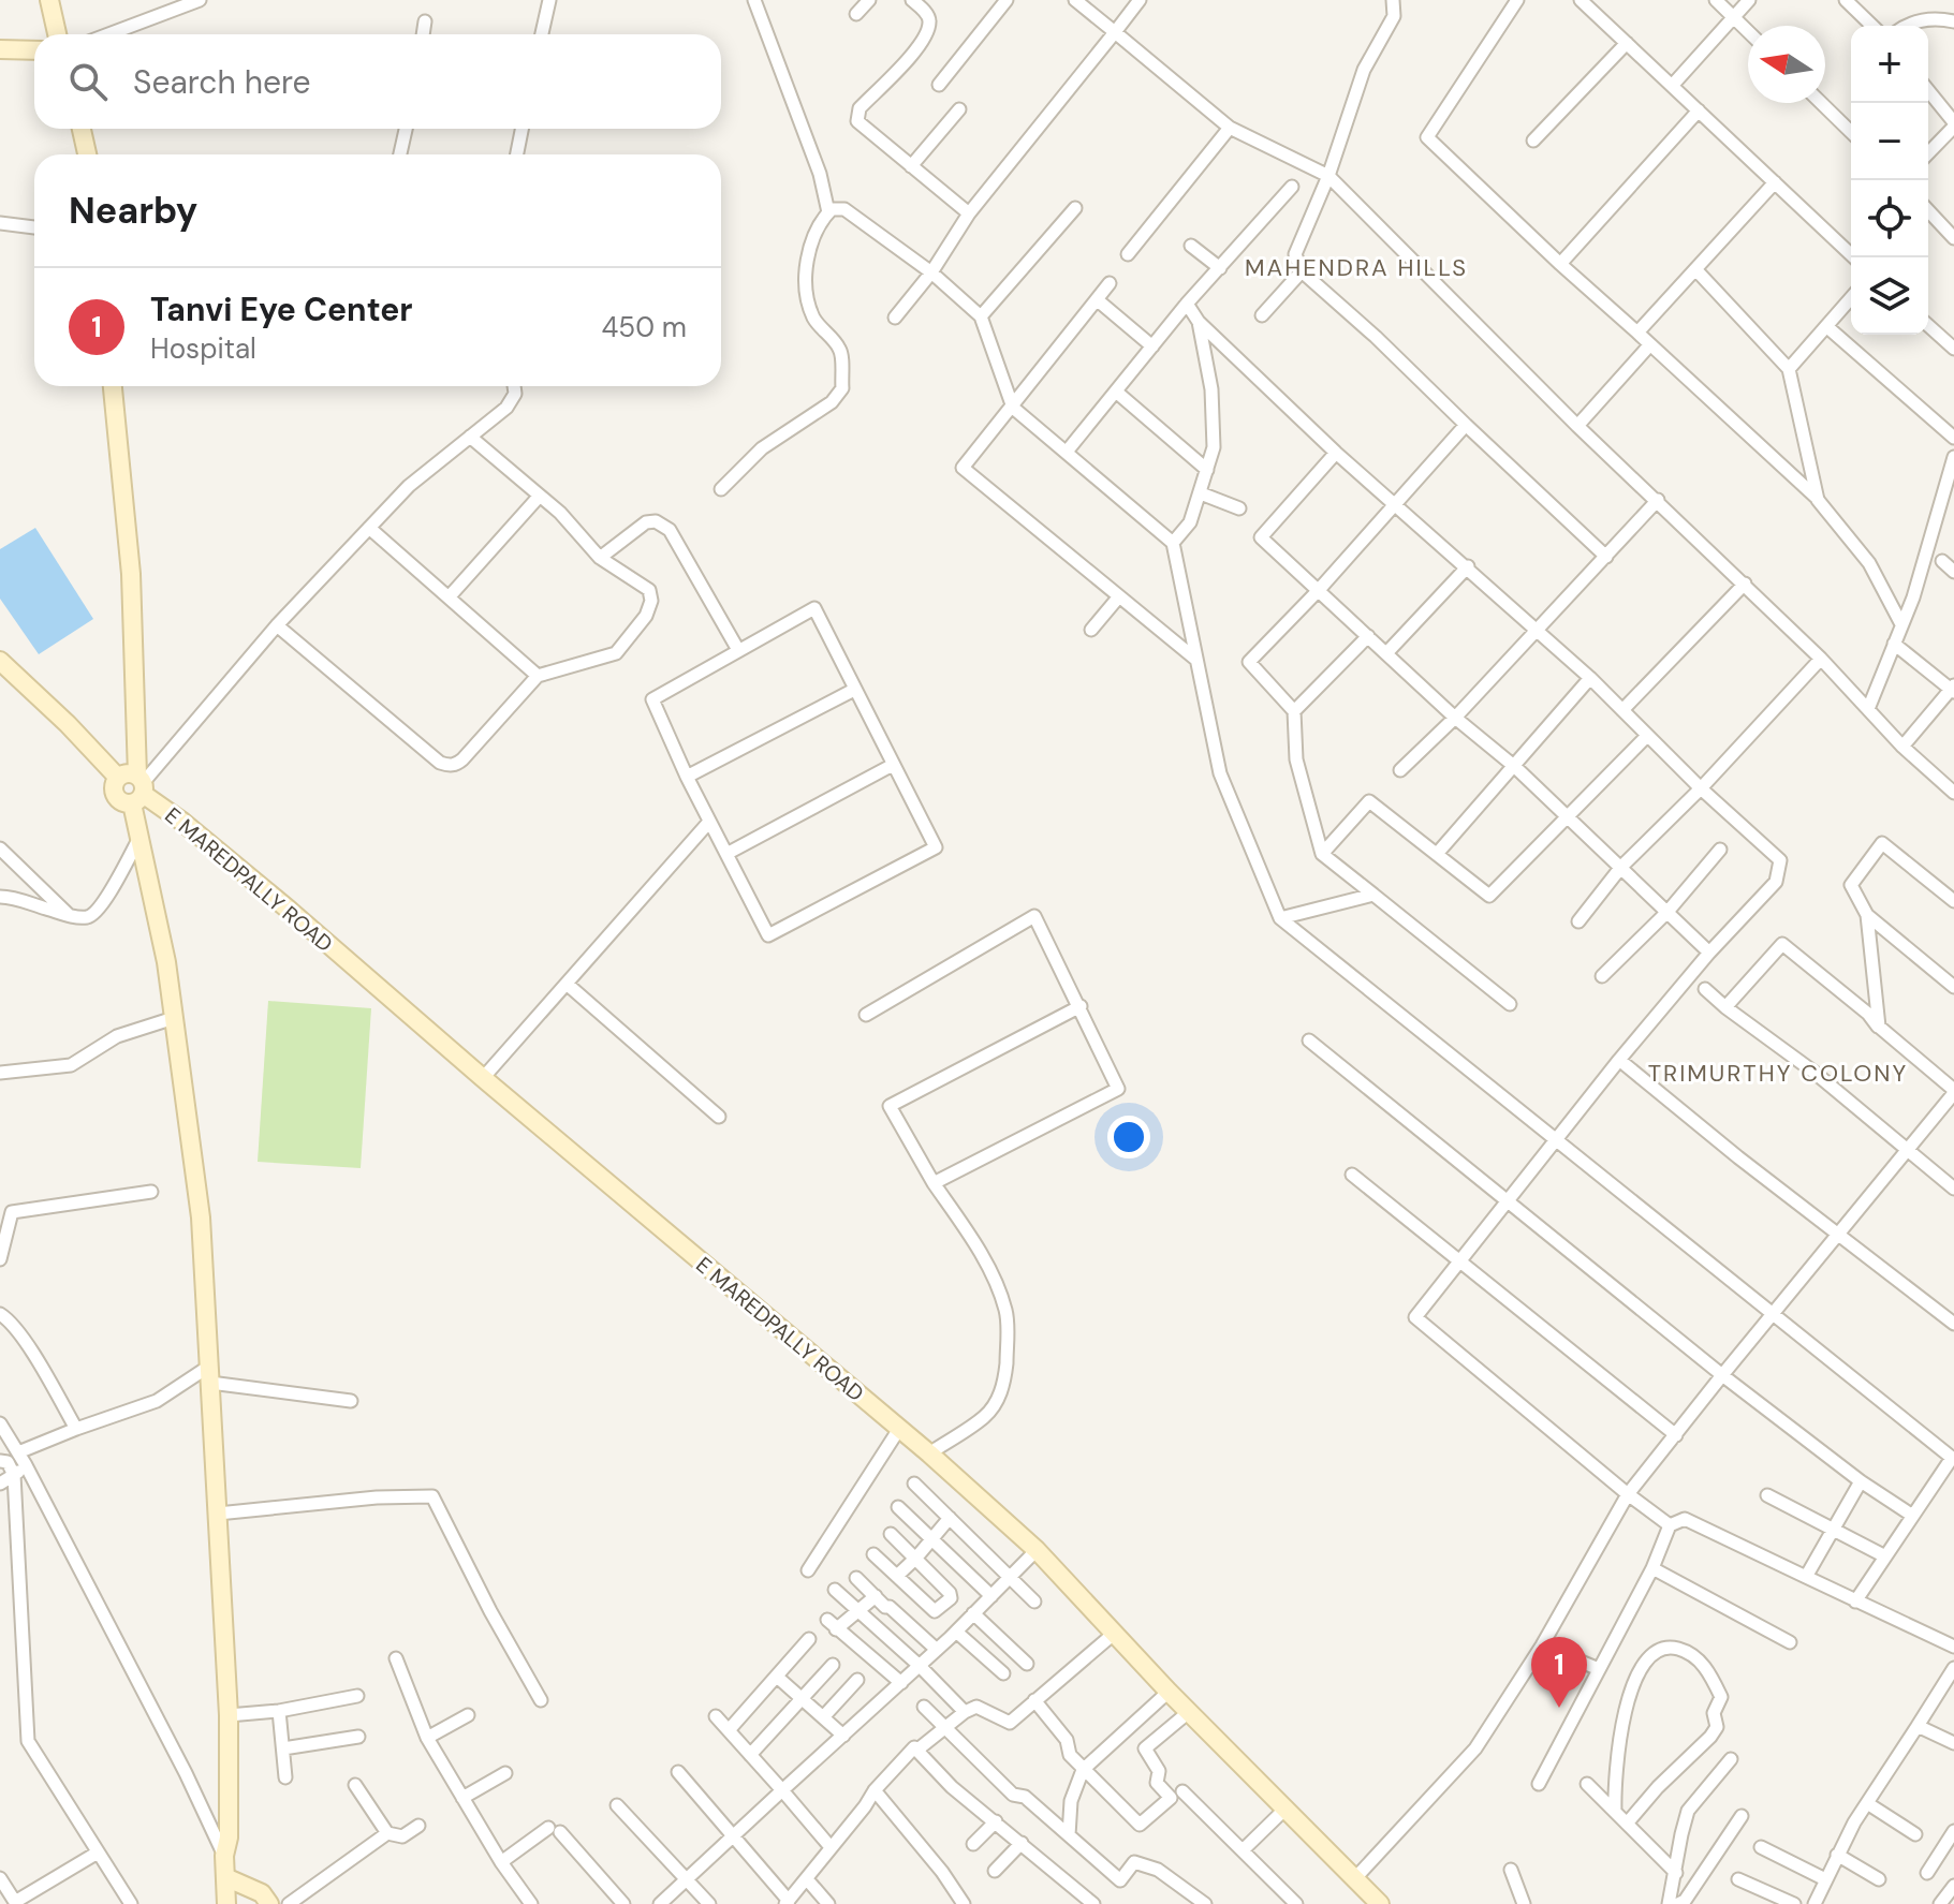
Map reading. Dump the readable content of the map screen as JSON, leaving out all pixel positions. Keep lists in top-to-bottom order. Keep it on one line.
{"streets":{"main road":["E MAREDPALLY ROAD"]},"districts":["MAHENDRA HILLS","TRIMURTHY COLONY"],"north":"left","page":{"map_buttons":["+","−"],"search":"Search here","heading":"Nearby","list":[{"mark":"1","name":"Tanvi Eye Center","note":"Hospital","value":"450 m"}],"pins":"1"}}
